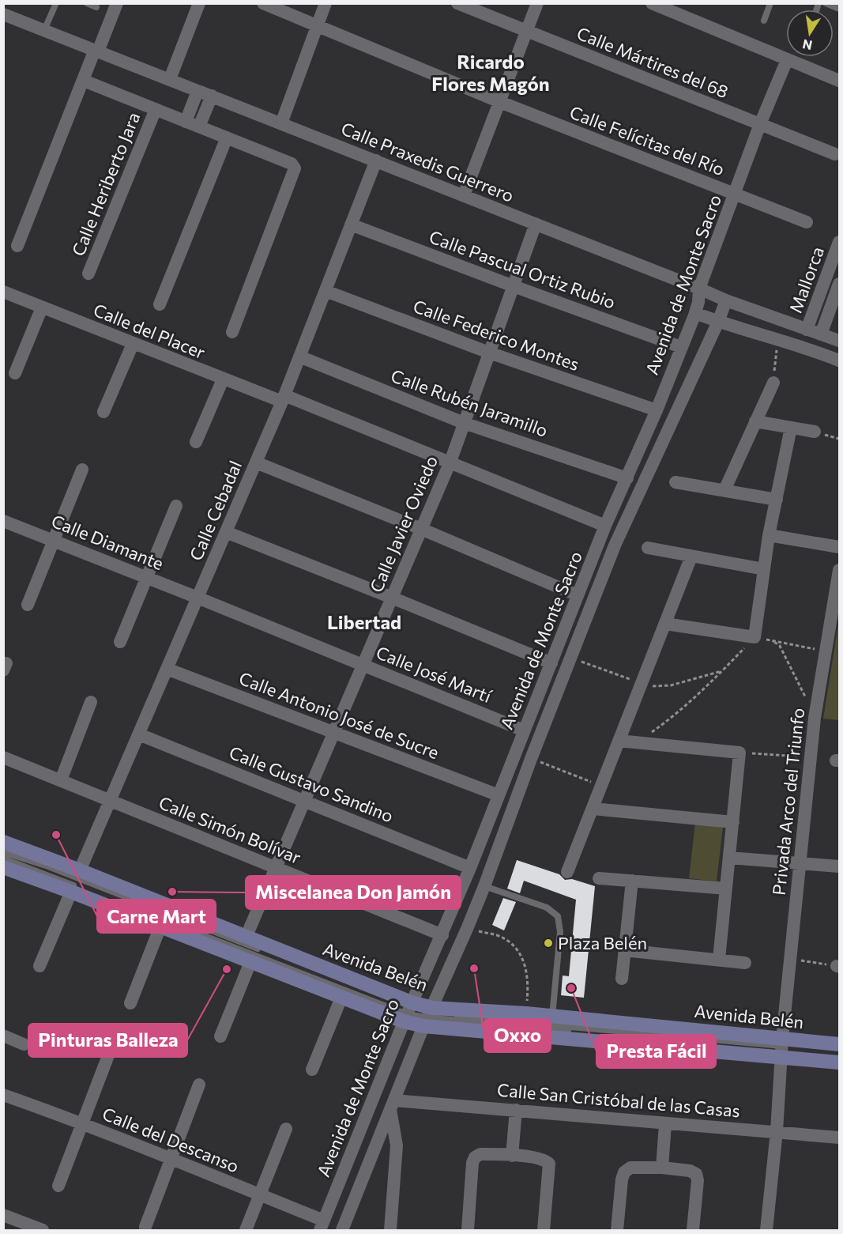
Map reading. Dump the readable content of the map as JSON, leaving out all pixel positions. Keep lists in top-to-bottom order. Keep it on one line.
{"streets":{"main road":["Avenida Belén"],"street":["Calle Mártires del 68","Calle Felícitas del Río","Calle Praxedis Guerrero","Calle Heriberto Jara","Calle Pascual Ortiz Rubio","Mallorca","Avenida de Monte Sacro","Calle del Placer","Calle Federico Montes","Calle Rubén Jaramillo","Calle Cebadal","Calle Javier Oviedo","Calle Diamante","Calle José Martí","Calle Antonio José de Sucre","Calle Gustavo Sandino","Privada Arco del Triunfo","Calle Simón Bolívar","Calle San Cristóbal de las Casas","Calle del Descanso"]},"crossings":[["Calle Mártires del 68","Avenida de Monte Sacro"],["Calle Felícitas del Río","Avenida de Monte Sacro"],["Calle Praxedis Guerrero","Mallorca"],["Calle Praxedis Guerrero","Avenida de Monte Sacro"],["Calle Praxedis Guerrero","Calle Cebadal"],["Calle Praxedis Guerrero","Calle Javier Oviedo"],["Calle Pascual Ortiz Rubio","Avenida de Monte Sacro"],["Calle Pascual Ortiz Rubio","Calle Cebadal"],["Calle Pascual Ortiz Rubio","Calle Javier Oviedo"],["Avenida de Monte Sacro","Calle del Placer"],["Avenida de Monte Sacro","Calle Federico Montes"],["Avenida de Monte Sacro","Calle Rubén Jaramillo"],["Avenida de Monte Sacro","Calle José Martí"],["Avenida de Monte Sacro","Calle Antonio José de Sucre"],["Avenida de Monte Sacro","Calle Gustavo Sandino"],["Avenida de Monte Sacro","Calle Simón Bolívar"],["Avenida de Monte Sacro","Avenida Belén"],["Avenida de Monte Sacro","Calle San Cristóbal de las Casas"],["Avenida de Monte Sacro","Calle del Descanso"],["Calle del Placer","Calle Cebadal"],["Calle del Placer","Calle Javier Oviedo"],["Calle Federico Montes","Calle Cebadal"],["Calle Federico Montes","Calle Javier Oviedo"],["Calle Rubén Jaramillo","Calle Cebadal"],["Calle Rubén Jaramillo","Calle Javier Oviedo"],["Calle Cebadal","Calle Diamante"],["Calle Cebadal","Calle José Martí"],["Calle Cebadal","Calle Antonio José de Sucre"],["Calle Cebadal","Calle Gustavo Sandino"],["Calle Cebadal","Calle Simón Bolívar"],["Calle Cebadal","Avenida Belén"],["Calle Javier Oviedo","Calle José Martí"],["Calle Javier Oviedo","Calle Antonio José de Sucre"],["Calle Javier Oviedo","Calle Gustavo Sandino"],["Calle Javier Oviedo","Calle Simón Bolívar"],["Calle Javier Oviedo","Avenida Belén"],["Calle Diamante","Calle José Martí"],["Privada Arco del Triunfo","Avenida Belén"],["Privada Arco del Triunfo","Calle San Cristóbal de las Casas"]],"districts":["Ricardo Flores Magón","Libertad"],"places":["Carne Mart","Miscelanea Don Jamón","Plaza Belén","Oxxo","Pinturas Balleza","Presta Fácil"],"north":"bottom"}
